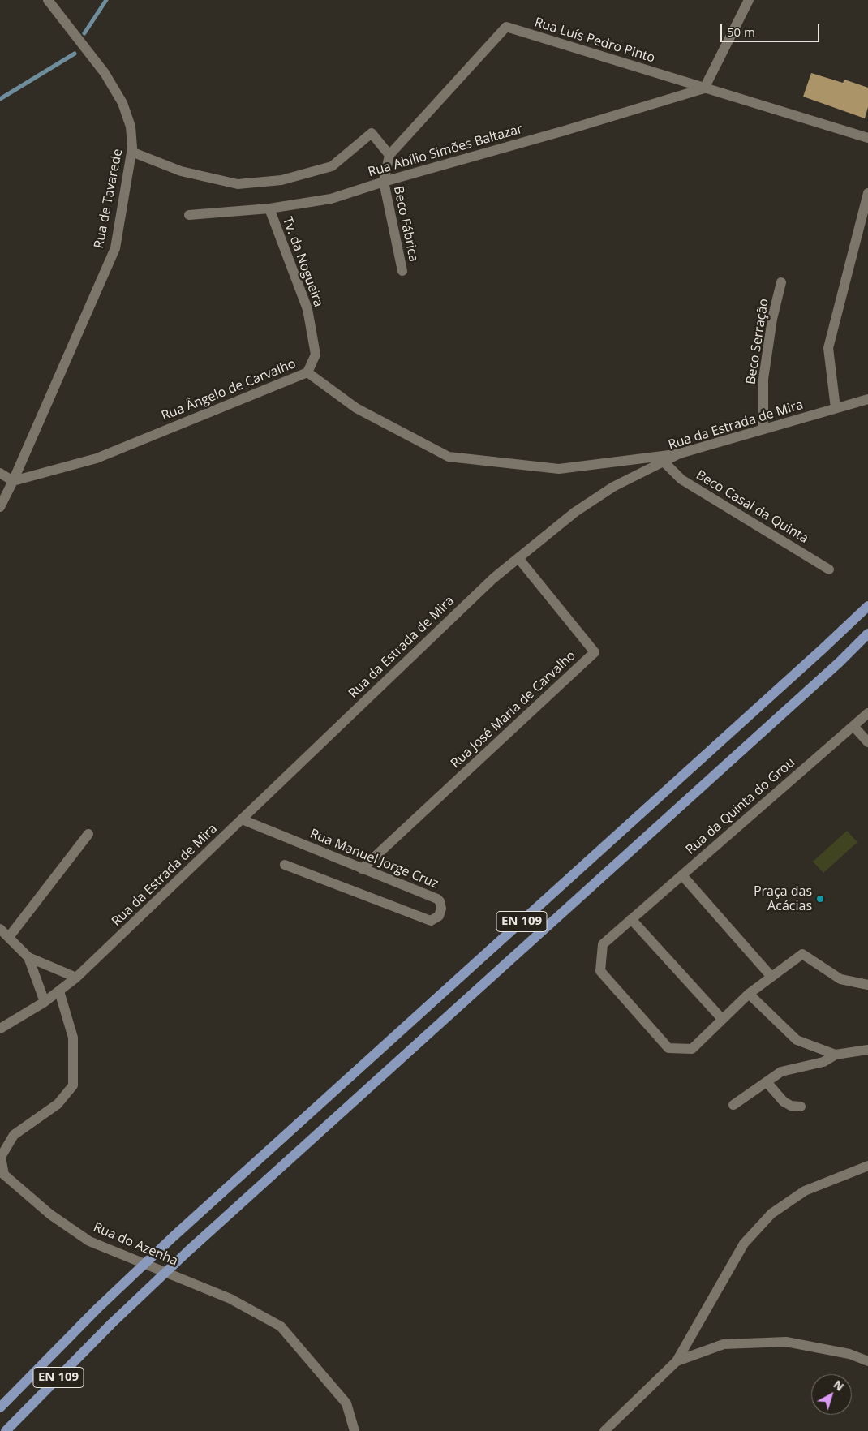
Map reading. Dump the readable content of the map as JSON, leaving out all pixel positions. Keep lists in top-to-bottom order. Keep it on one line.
{"streets":{"main road":["EN 109"],"street":["Rua Luís Pedro Pinto","Rua Abílio Simões Baltazar","Rua de Tavarede","Beco Fábrica","Tv. da Nogueira","Beco Serração","Rua Ângelo de Carvalho","Rua da Estrada de Mira","Beco Casal da Quinta","Rua José Maria de Carvalho","Rua da Quinta do Grou","Rua Manuel Jorge Cruz","Rua do Azenha"]},"crossings":[["Rua Luís Pedro Pinto","Rua Abílio Simões Baltazar"],["Rua Abílio Simões Baltazar","Beco Fábrica"],["Rua Abílio Simões Baltazar","Tv. da Nogueira"],["Rua de Tavarede","Rua Ângelo de Carvalho"],["Tv. da Nogueira","Rua Ângelo de Carvalho"],["Beco Serração","Rua da Estrada de Mira"],["Rua Ângelo de Carvalho","Rua da Estrada de Mira"],["Rua da Estrada de Mira","Beco Casal da Quinta"],["Rua da Estrada de Mira","Rua José Maria de Carvalho"],["Rua da Estrada de Mira","Rua Manuel Jorge Cruz"],["Rua da Estrada de Mira","Rua do Azenha"],["Rua José Maria de Carvalho","Rua Manuel Jorge Cruz"]],"places":["Praça das Acácias"],"scale_bar":"50 m","north":"top right"}
